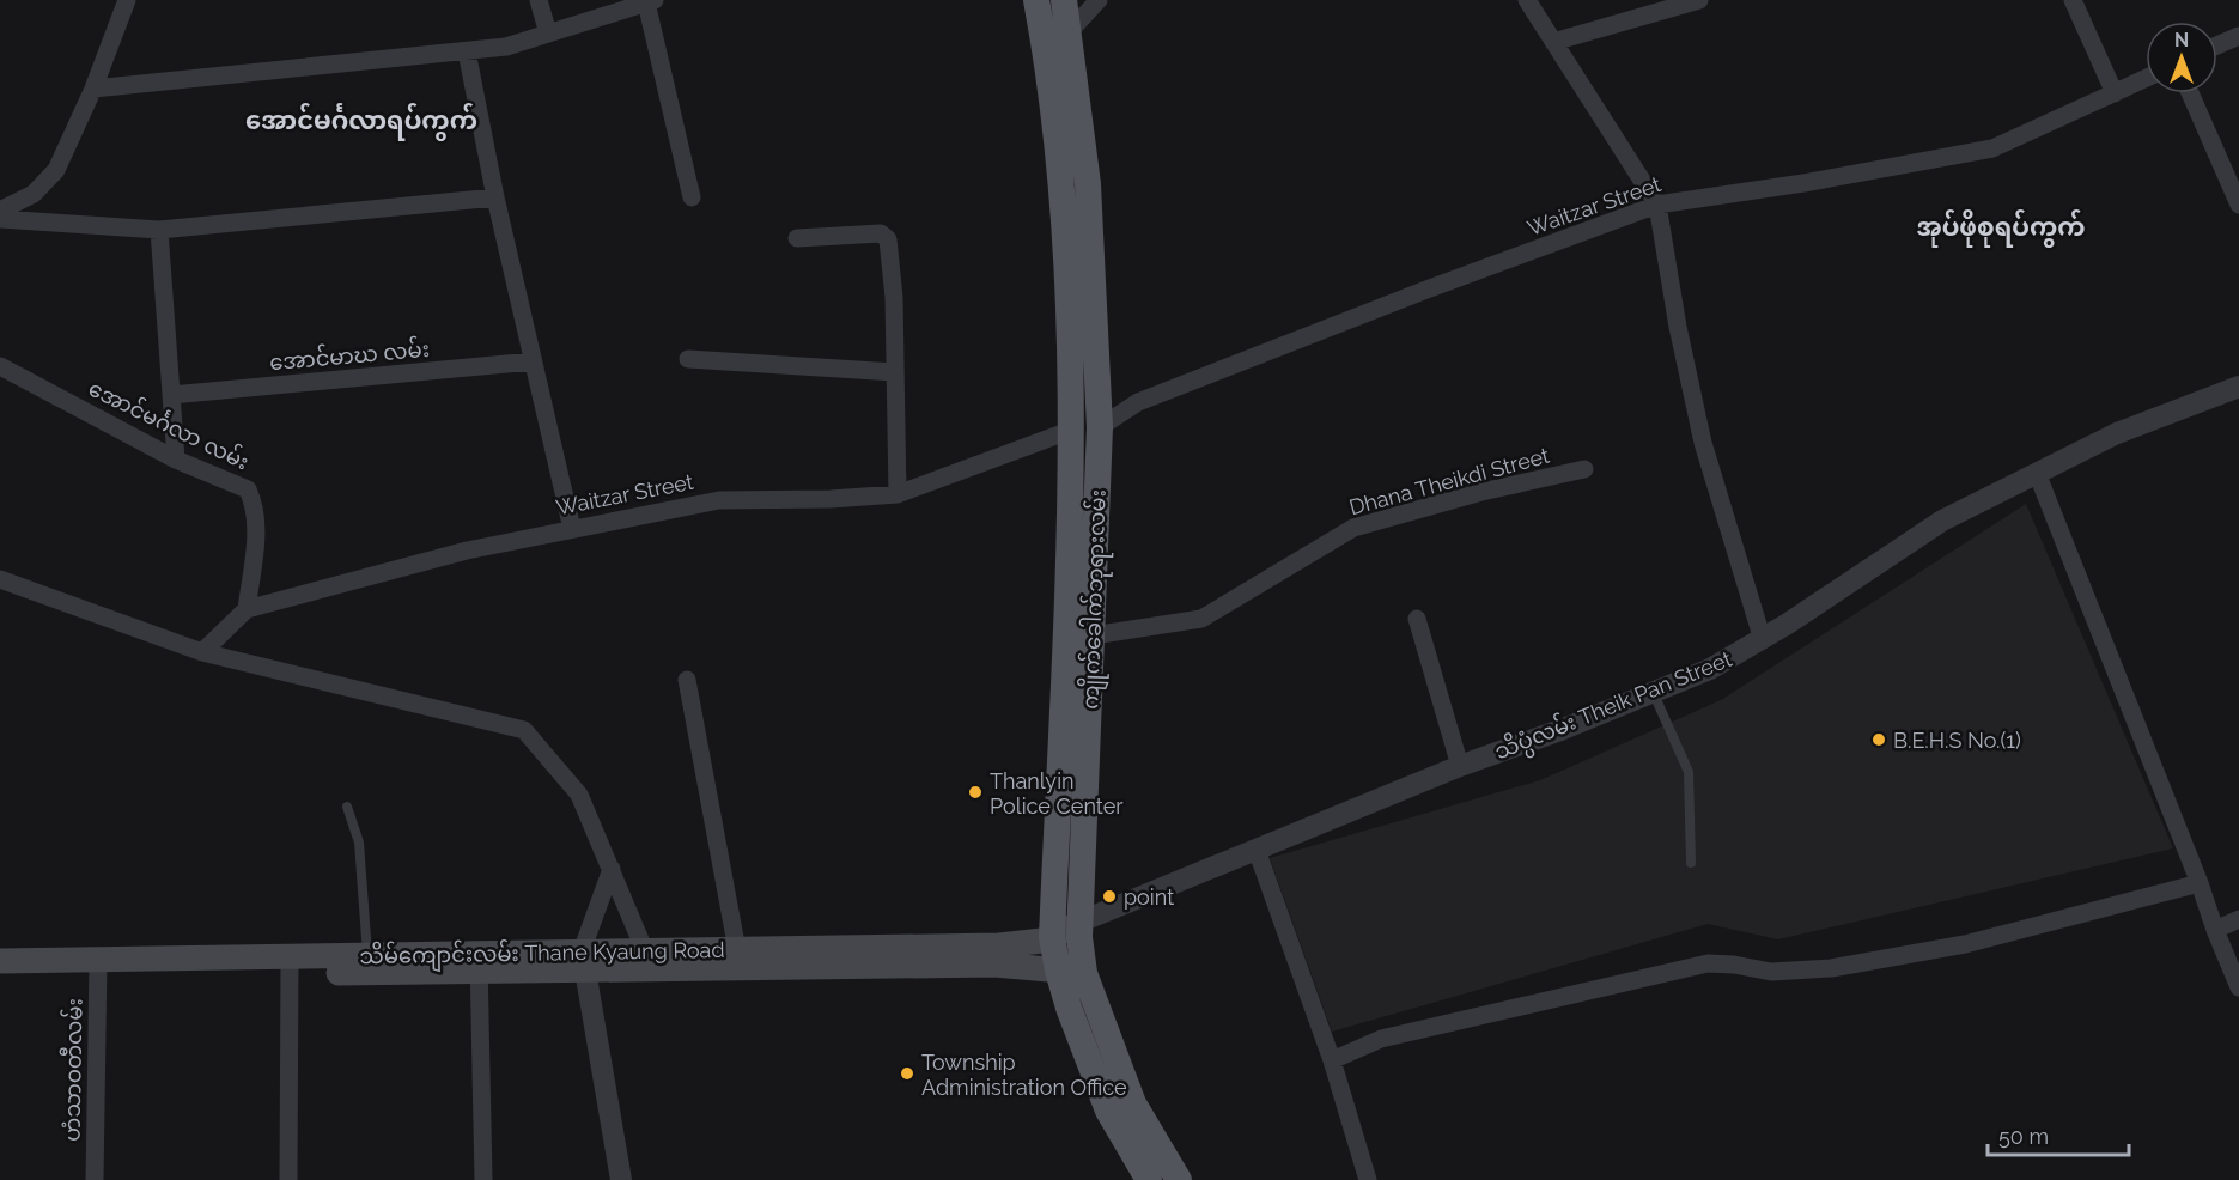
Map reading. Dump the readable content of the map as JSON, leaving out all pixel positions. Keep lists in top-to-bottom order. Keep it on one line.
{"streets":{"main road":["ကျိုက်ခေါက်ဘုရားလမ်း","သိမ်ကျောင်းလမ်း Thane Kyaung Road"],"street":["Waitzar Street","အောင်မာဃ လမ်း","အောင်မင်္ဂလာ လမ်း","Dhana Theikdi Street","သိပ္ပံလမ်း Theik Pan Street","ဟံသာဝတီလမ်း"]},"crossings":[["Waitzar Street","အောင်မင်္ဂလာ လမ်း"],["Waitzar Street","ကျိုက်ခေါက်ဘုရားလမ်း"],["Dhana Theikdi Street","ကျိုက်ခေါက်ဘုရားလမ်း"],["ကျိုက်ခေါက်ဘုရားလမ်း","သိပ္ပံလမ်း Theik Pan Street"],["ကျိုက်ခေါက်ဘုရားလမ်း","သိမ်ကျောင်းလမ်း Thane Kyaung Road"],["သိပ္ပံလမ်း Theik Pan Street","သိမ်ကျောင်းလမ်း Thane Kyaung Road"],["သိမ်ကျောင်းလမ်း Thane Kyaung Road","ဟံသာဝတီလမ်း"]],"districts":["အောင်မင်္ဂလာရပ်ကွက်","အုပ်ဖိုစုရပ်ကွက်"],"places":["B.E.H.S No.(1)","Thanlyin Police Center","point","Township Administration Office"],"scale_bar":"50 m","north":"top"}
